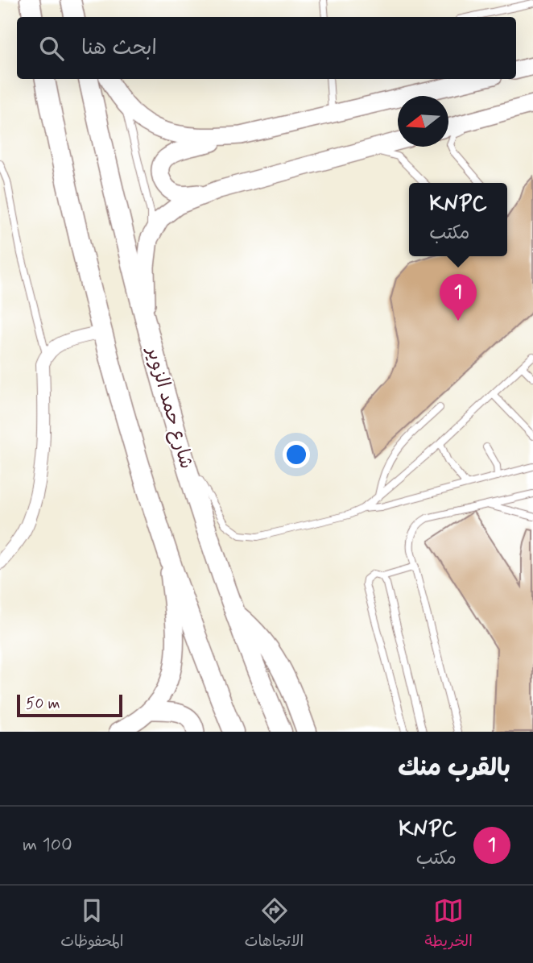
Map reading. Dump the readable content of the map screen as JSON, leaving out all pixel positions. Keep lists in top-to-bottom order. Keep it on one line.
{"streets":{"main road":["شارع حمد الزوير"]},"scale_bar":"50 m","north":"left","page":{"search":"ابحث هنا","popup":["KNPC","مكتب"],"pins":"1","scale":"50 m","heading":"بالقرب منك","list":[{"mark":"1","name":"KNPC","note":"مكتب","value":"100 m"}],"nav":["الخريطة","الاتجاهات","المحفوظات"]}}
